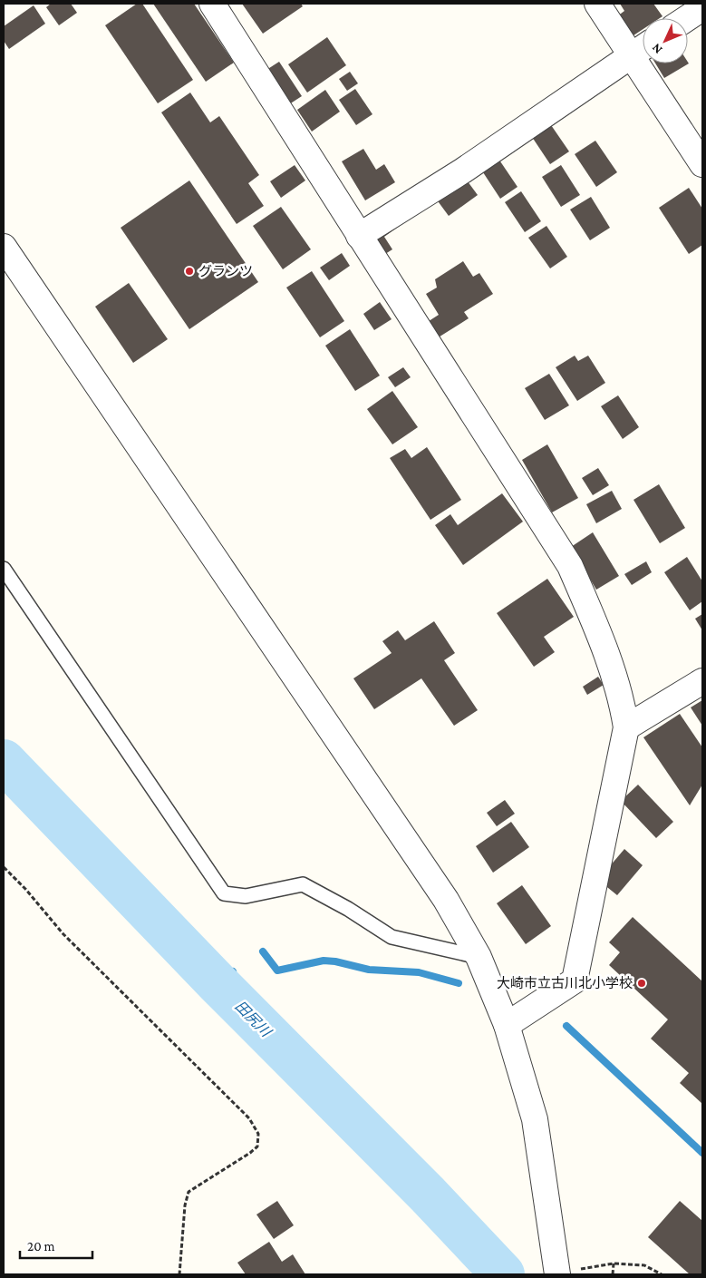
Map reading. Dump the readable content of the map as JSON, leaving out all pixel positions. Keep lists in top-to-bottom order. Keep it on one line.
{"water":["田尻川"],"places":["グランツ","大崎市立古川北小学校"],"scale_bar":"20 m","north":"bottom left"}
